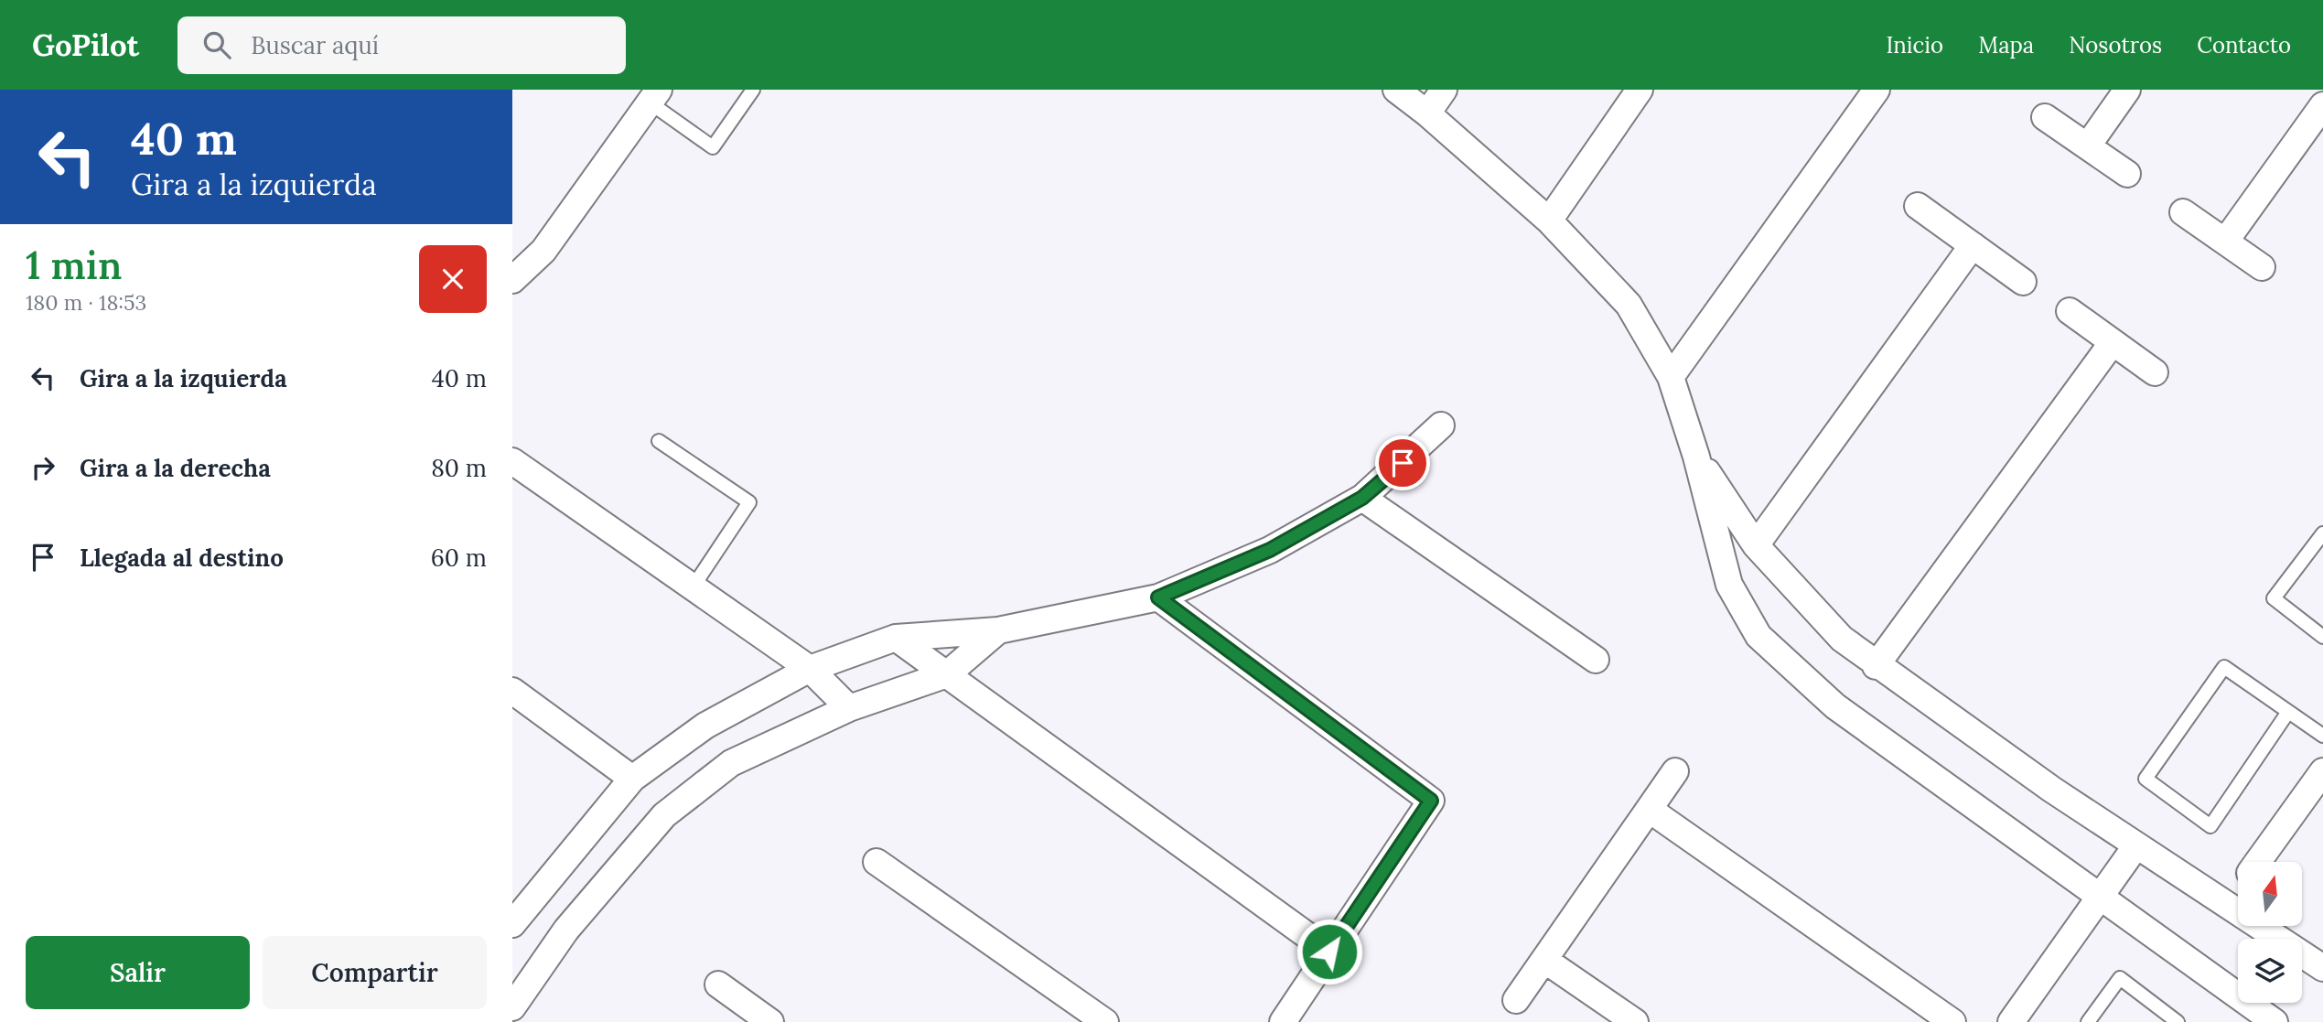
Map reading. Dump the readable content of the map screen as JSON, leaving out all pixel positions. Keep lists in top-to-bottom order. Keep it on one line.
{"north":"top","page":{"header":"GoPilot","search":"Buscar aquí","nav":["Inicio","Mapa","Nosotros","Contacto"],"turn":["40 m","Gira a la izquierda"],"heading":["1 min","180 m · 18:53"],"list":[{"name":"Gira a la izquierda","value":"40 m"},{"name":"Gira a la derecha","value":"80 m"},{"name":"Llegada al destino","value":"60 m"}],"buttons":["Salir","Compartir"]}}
